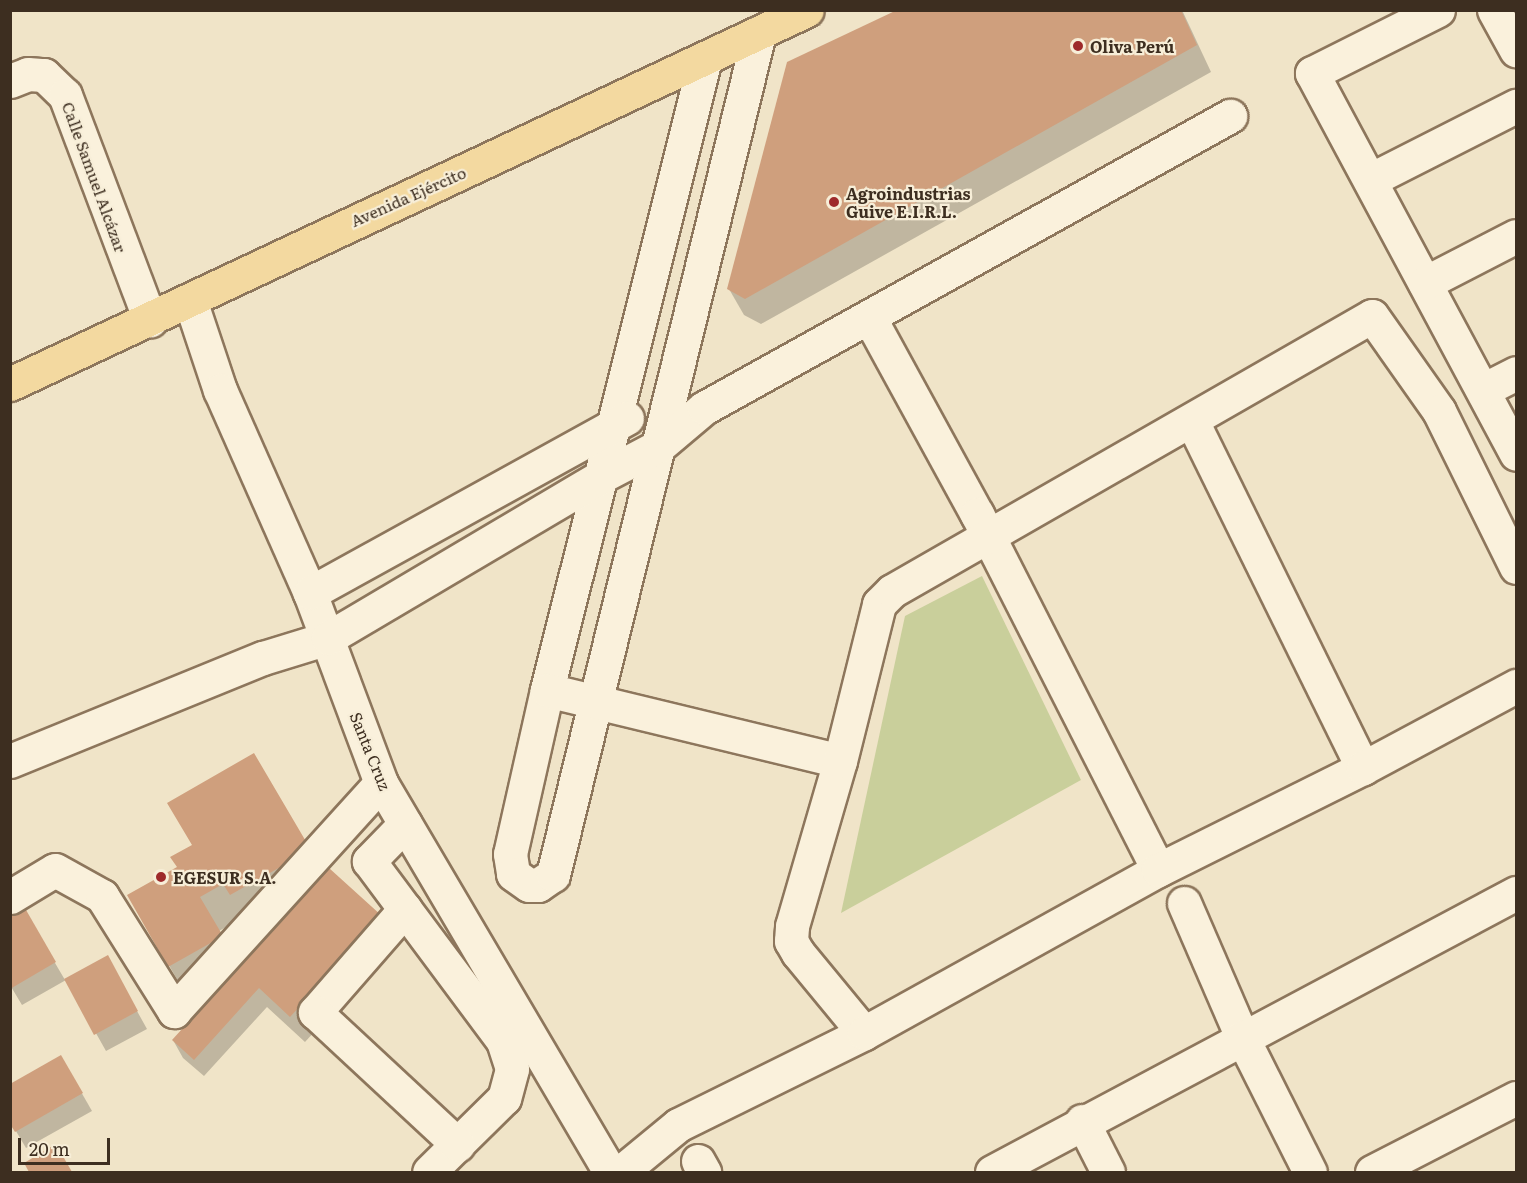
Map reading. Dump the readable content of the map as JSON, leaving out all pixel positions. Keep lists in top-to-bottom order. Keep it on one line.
{"streets":{"main road":["Avenida Ejército"],"street":["Calle Samuel Alcázar","Santa Cruz"]},"crossings":[["Calle Samuel Alcázar","Avenida Ejército"],["Avenida Ejército","Santa Cruz"]],"places":["Oliva Perú","Agroindustrias Guive E.I.R.L.","EGESUR S.A."],"scale_bar":"20 m"}
